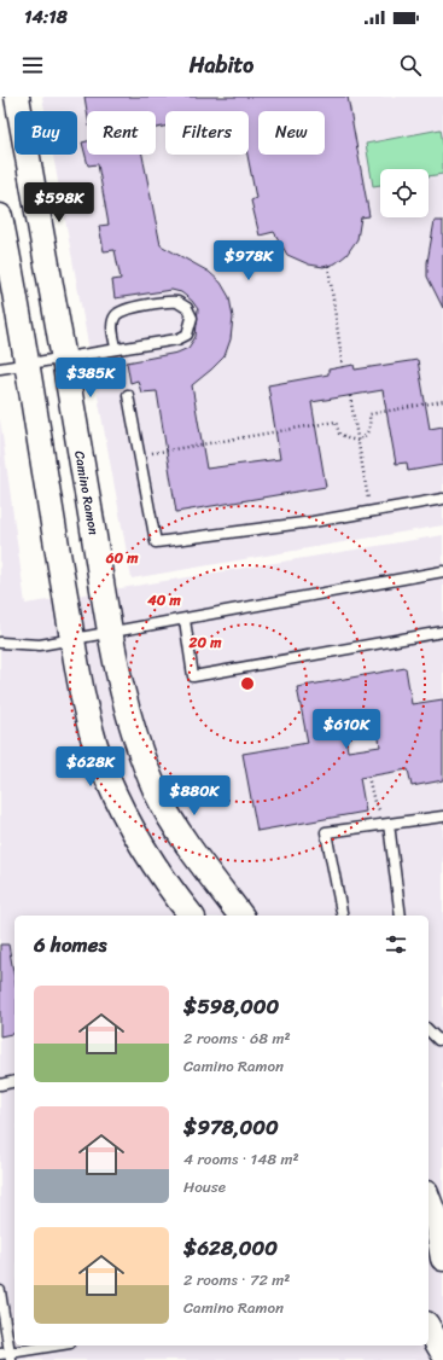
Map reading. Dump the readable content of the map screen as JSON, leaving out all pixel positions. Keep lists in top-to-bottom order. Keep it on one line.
{"streets":{"street":["Camino Ramon"]},"page":{"status":"14:18","header":"Habito","chip":["Buy","Rent","Filters","New"],"price":["$598K","$978K","$385K","$610K","$628K","$880K"],"heading":"6 homes","list":[{"name":"$598,000","note":"2 rooms · 68 m² · Camino Ramon"},{"name":"$978,000","note":"4 rooms · 148 m² · House"},{"name":"$628,000","note":"2 rooms · 72 m² · Camino Ramon"}]},"rings":["60 m","40 m","20 m"]}
